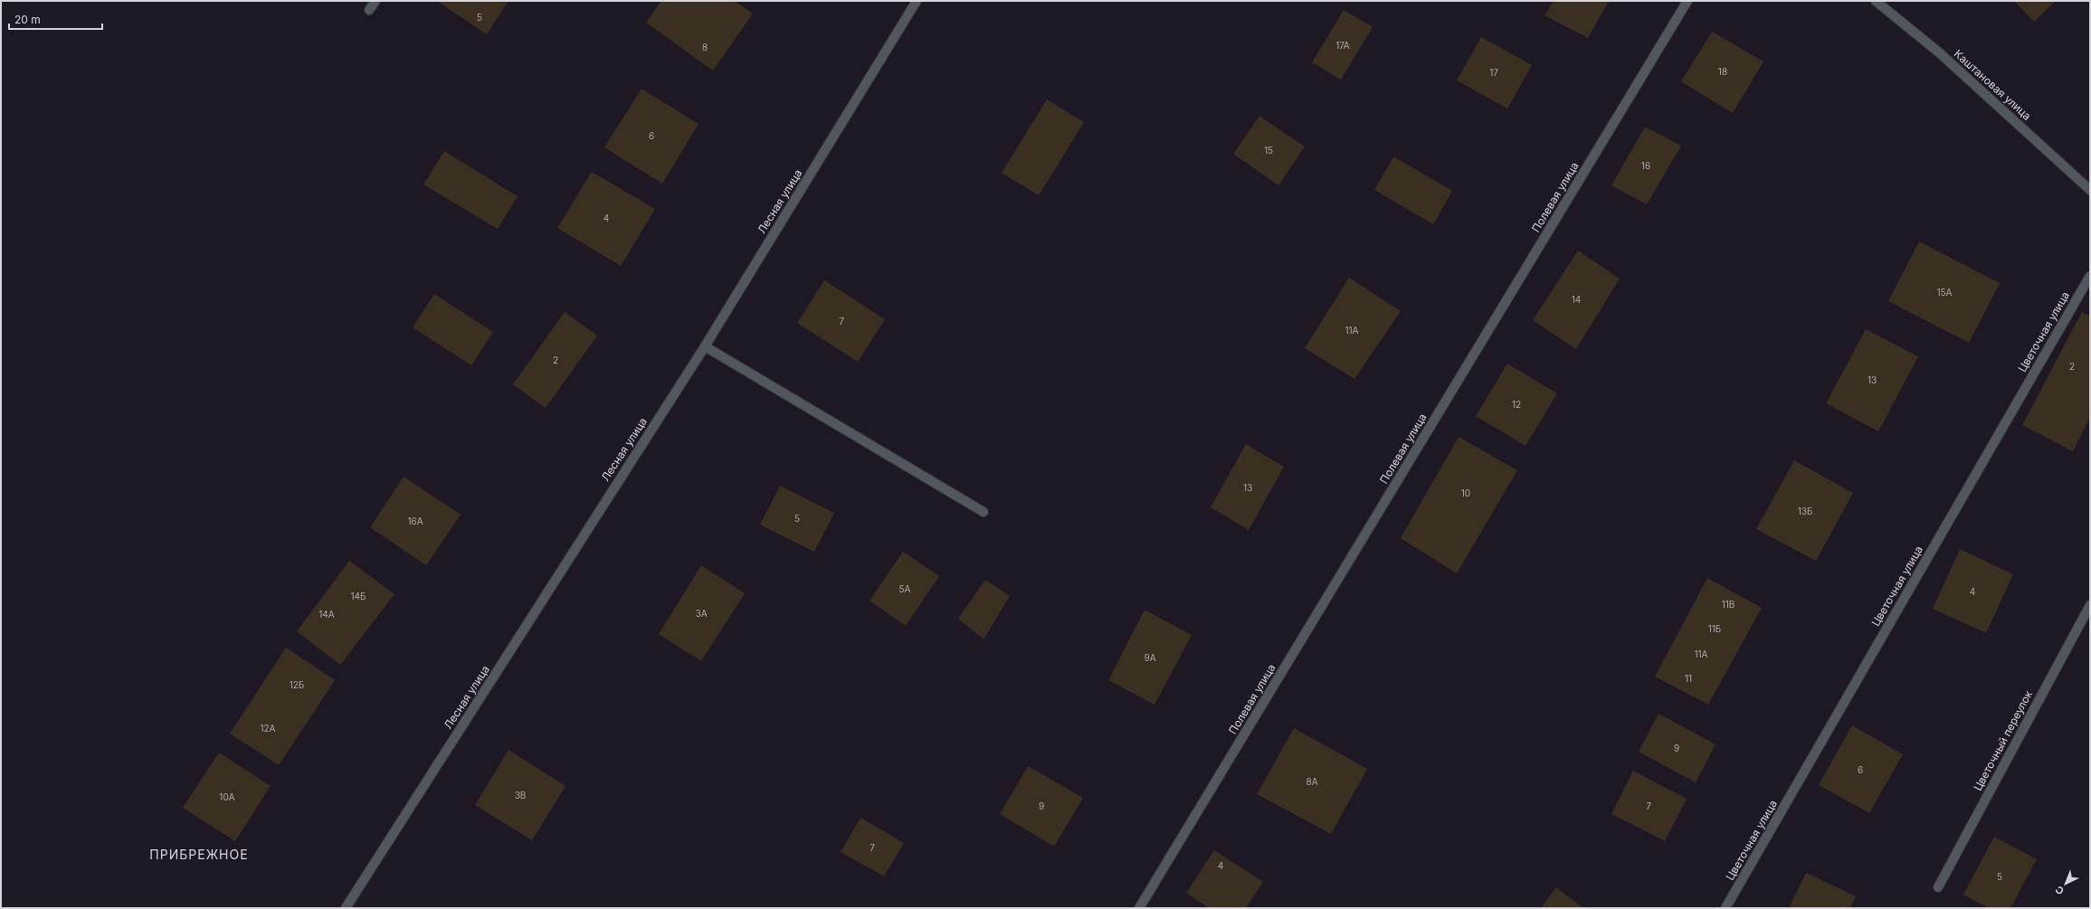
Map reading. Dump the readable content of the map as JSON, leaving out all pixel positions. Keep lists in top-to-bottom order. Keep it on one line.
{"streets":{"street":["Каштановая улица","Полевая улица","Лесная улица","Цветочная улица","Цветочный переулок"]},"districts":["ПРИБРЕЖНОЕ"],"house_numbers":["5","17А","8","18","17","6","15","16","4","15А","14","7","11А","2","2","13","12","13","10","13Б","5","16А","5А","4","14Б","11В","3А","14А","11Б","11А","9А","11","12Б","12А","9","6","8А","3В","10А","9","7","7","4","5"],"scale_bar":"20 m","north":"bottom left"}
